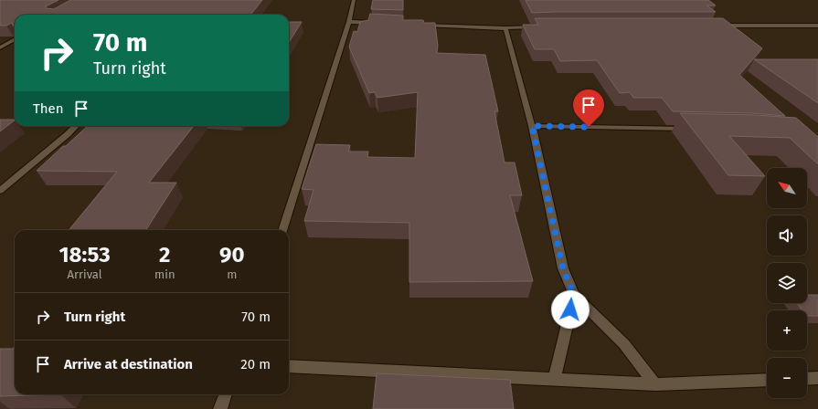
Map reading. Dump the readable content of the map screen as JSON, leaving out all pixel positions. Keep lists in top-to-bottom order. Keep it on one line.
{"north":"top left","page":{"turn":["70 m","Turn right"],"then":"Then","map_buttons":["+","−"],"eta":["18:53","Arrival","2","min","90","m"],"list":[{"name":"Turn right","value":"70 m"},{"name":"Arrive at destination","value":"20 m"}]}}
